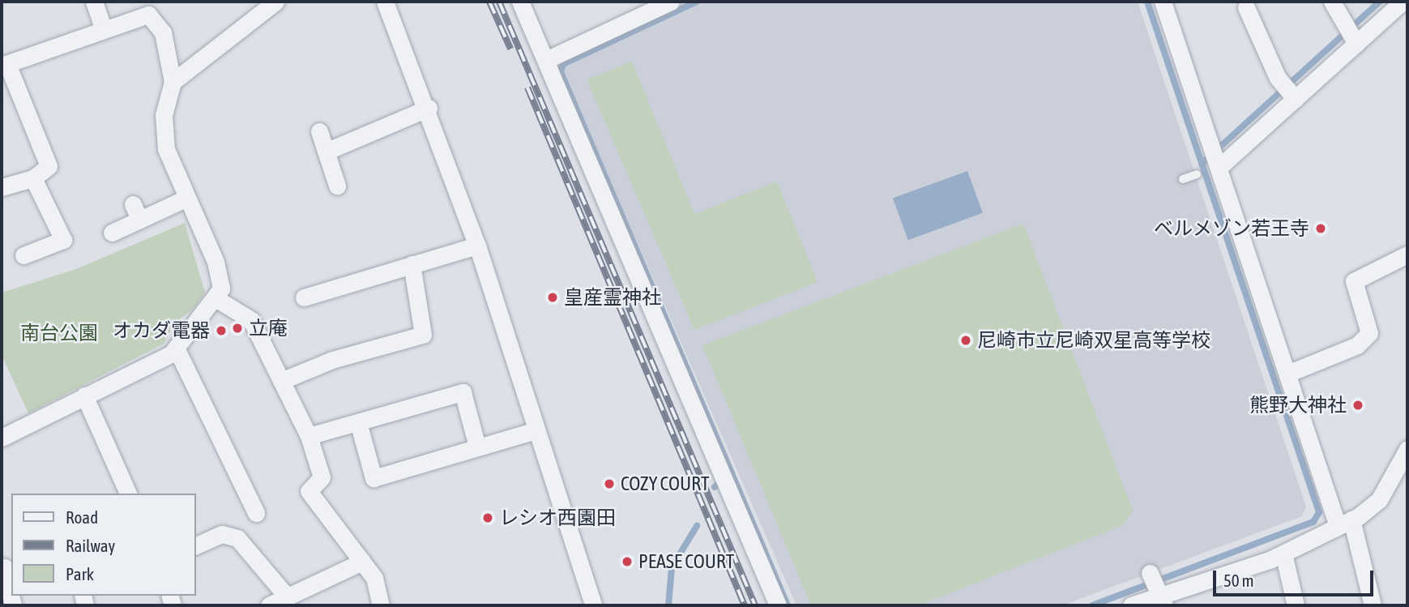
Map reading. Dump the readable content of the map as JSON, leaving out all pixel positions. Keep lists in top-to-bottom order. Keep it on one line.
{"parks":["南台公園"],"places":["ベルメゾン若王寺","皇産霊神社","立庵","オカダ電器","尼崎市立尼崎双星高等学校","熊野大神社","COZY COURT","レシオ西園田","PEASE COURT"],"legend":["Road","Railway","Park"],"scale_bar":"50 m"}
